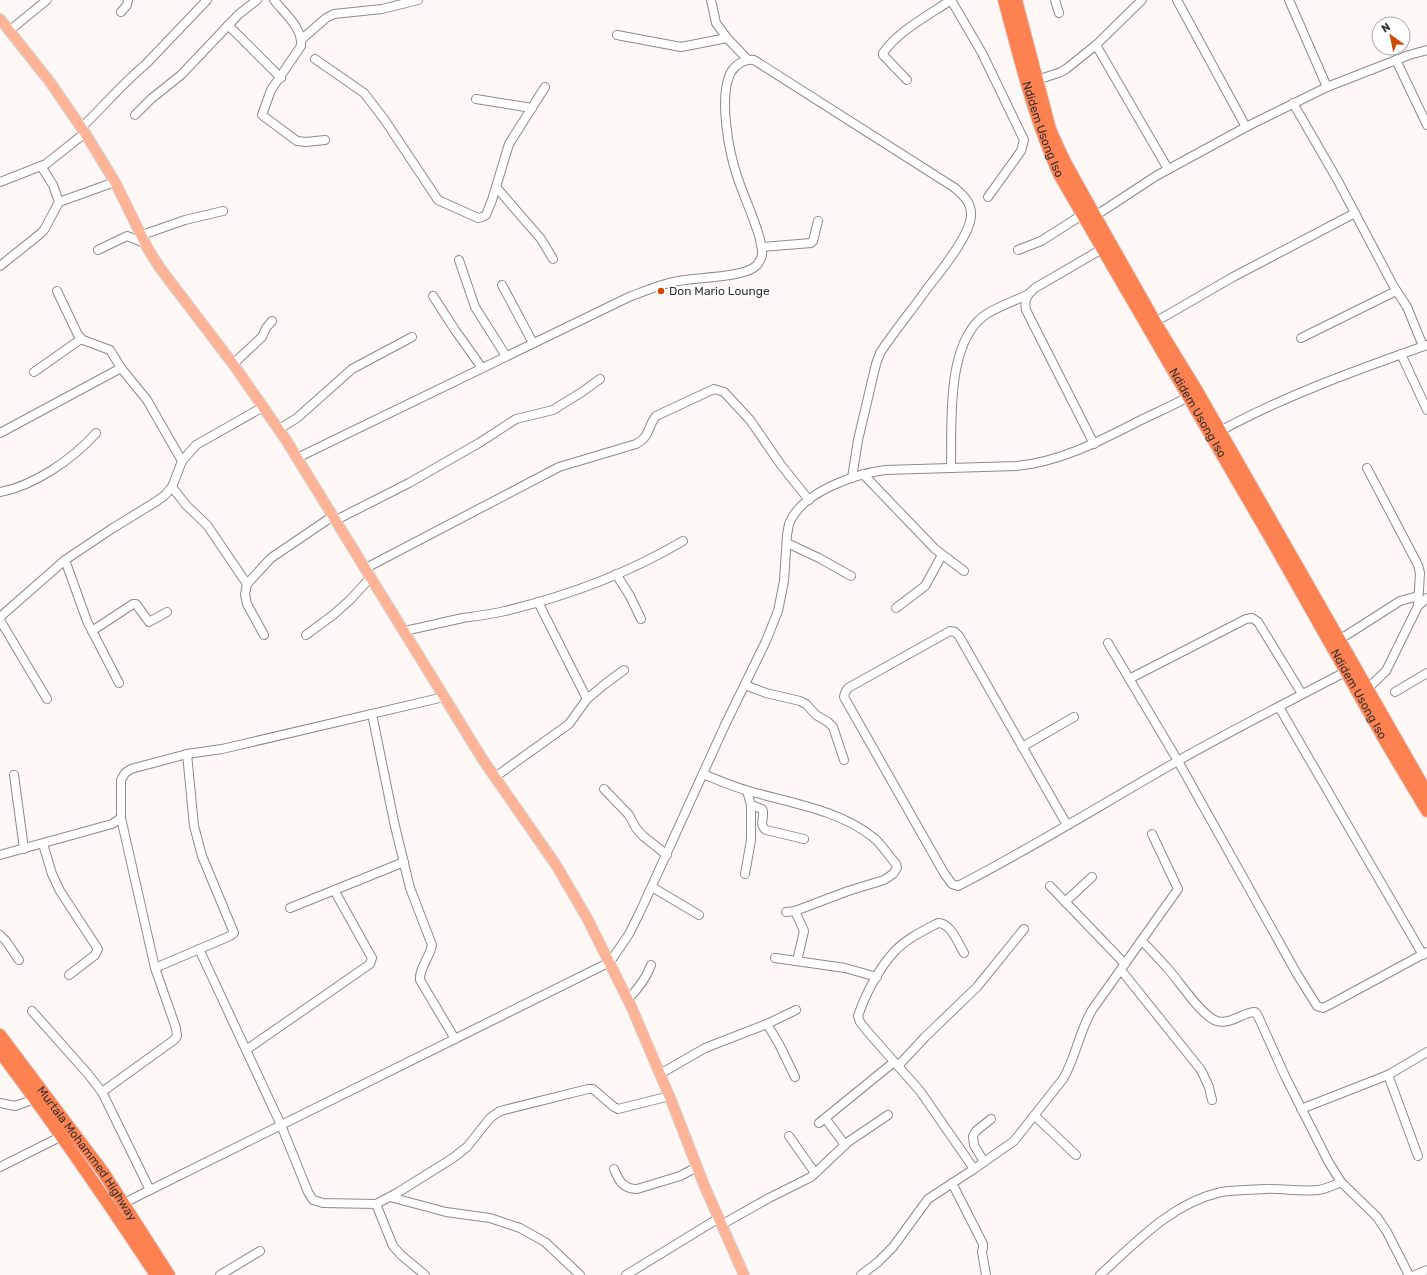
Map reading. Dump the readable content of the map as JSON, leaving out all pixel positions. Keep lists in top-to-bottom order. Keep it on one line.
{"streets":{"highway":["Ndidem Usong Iso","Murtala Mohammed Highway"]},"places":["Don Mario Lounge"],"north":"top left"}
